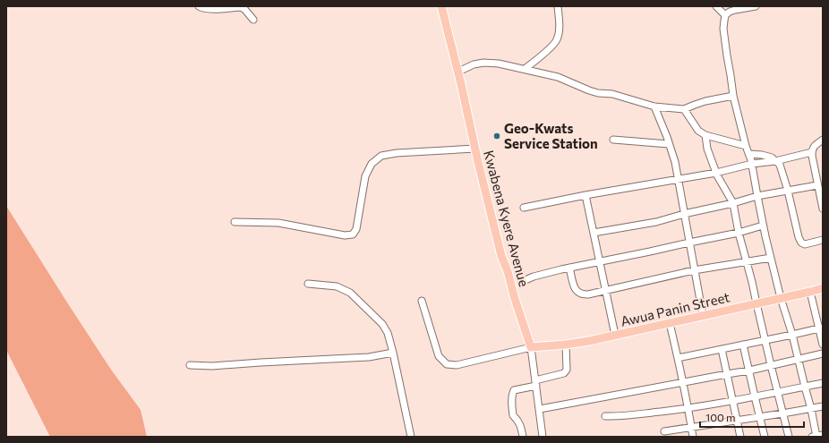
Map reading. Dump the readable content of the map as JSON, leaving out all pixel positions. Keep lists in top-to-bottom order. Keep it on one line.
{"streets":{"main road":["Kwabena Kyere Avenue","Awua Panin Street"]},"crossings":[["Kwabena Kyere Avenue","Awua Panin Street"]],"places":["Geo-Kwats Service Station"],"scale_bar":"100 m"}
